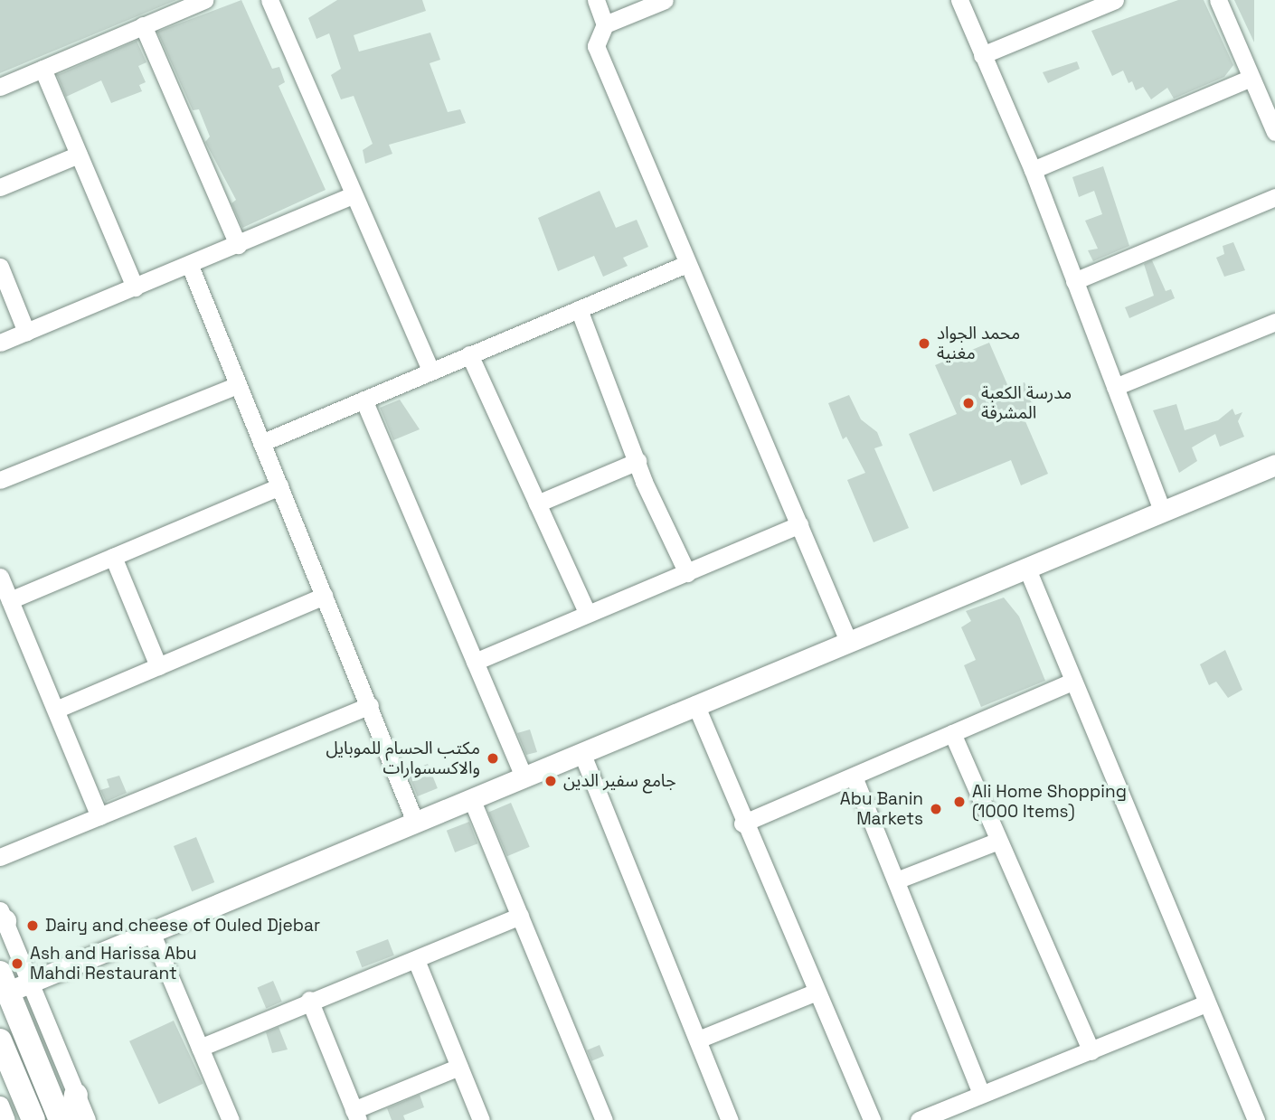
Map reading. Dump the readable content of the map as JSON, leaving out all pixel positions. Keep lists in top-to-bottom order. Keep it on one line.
{"places":["محمد الجواد مغنية","مدرسة الكعبة المشرفة","مكتب الحسام للموبايل والاكسسوارات","جامع سفير الدين","Ali Home Shopping (1000 Items)","Abu Banin Markets","Dairy and cheese of Ouled Djebar","Ash and Harissa Abu Mahdi Restaurant"]}
